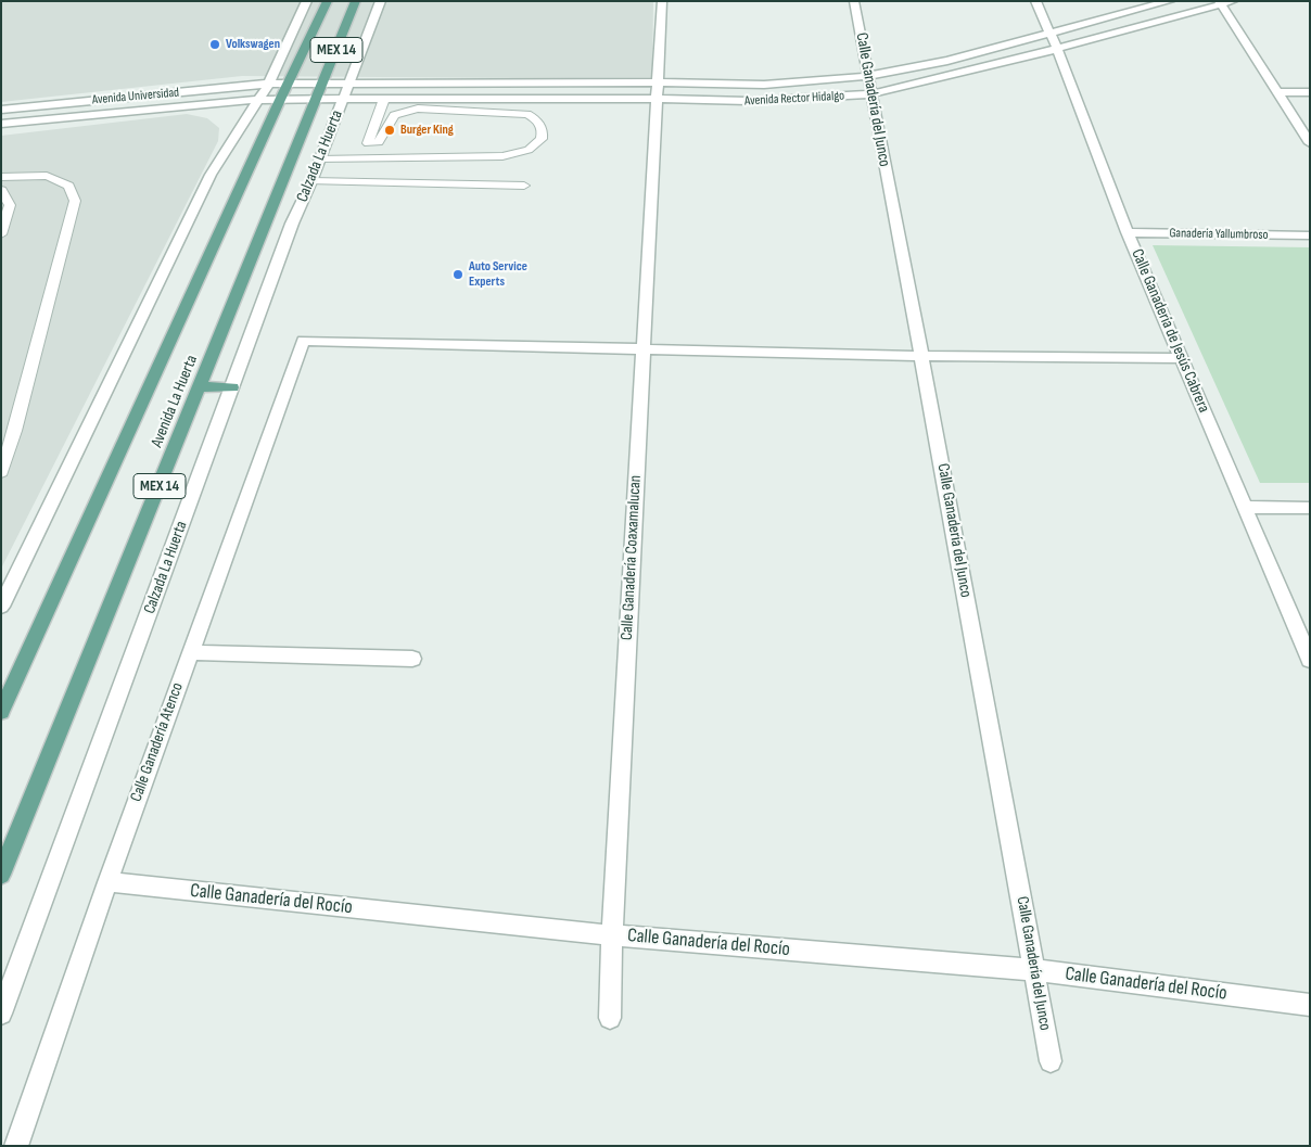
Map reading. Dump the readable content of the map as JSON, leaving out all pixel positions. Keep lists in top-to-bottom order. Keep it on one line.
{"streets":{"main road":["MEX 14","Avenida La Huerta"],"street":["Avenida Universidad","Avenida Rector Hidalgo","Calle Ganadería del Junco","Calzada La Huerta","Ganadería Yallumbroso","Calle Ganadería de Jesús Cabrera","Calle Ganadería Coaxamalucan","Calle Ganadería Atenco","Calle Ganadería del Rocío"]},"crossings":[["Avenida Universidad","Avenida Rector Hidalgo"],["Avenida Universidad","Avenida La Huerta"],["Avenida Rector Hidalgo","Calle Ganadería del Junco"],["Avenida Rector Hidalgo","Calzada La Huerta"],["Avenida Rector Hidalgo","Calle Ganadería de Jesús Cabrera"],["Avenida Rector Hidalgo","Avenida La Huerta"],["Avenida Rector Hidalgo","Calle Ganadería Coaxamalucan"],["Calle Ganadería del Junco","Calle Ganadería del Rocío"],["Ganadería Yallumbroso","Calle Ganadería de Jesús Cabrera"],["Calle Ganadería Coaxamalucan","Calle Ganadería Atenco"],["Calle Ganadería Coaxamalucan","Calle Ganadería del Rocío"],["Calle Ganadería Atenco","Calle Ganadería del Rocío"]],"places":["Volkswagen","Burger King","Auto Service Experts"]}
